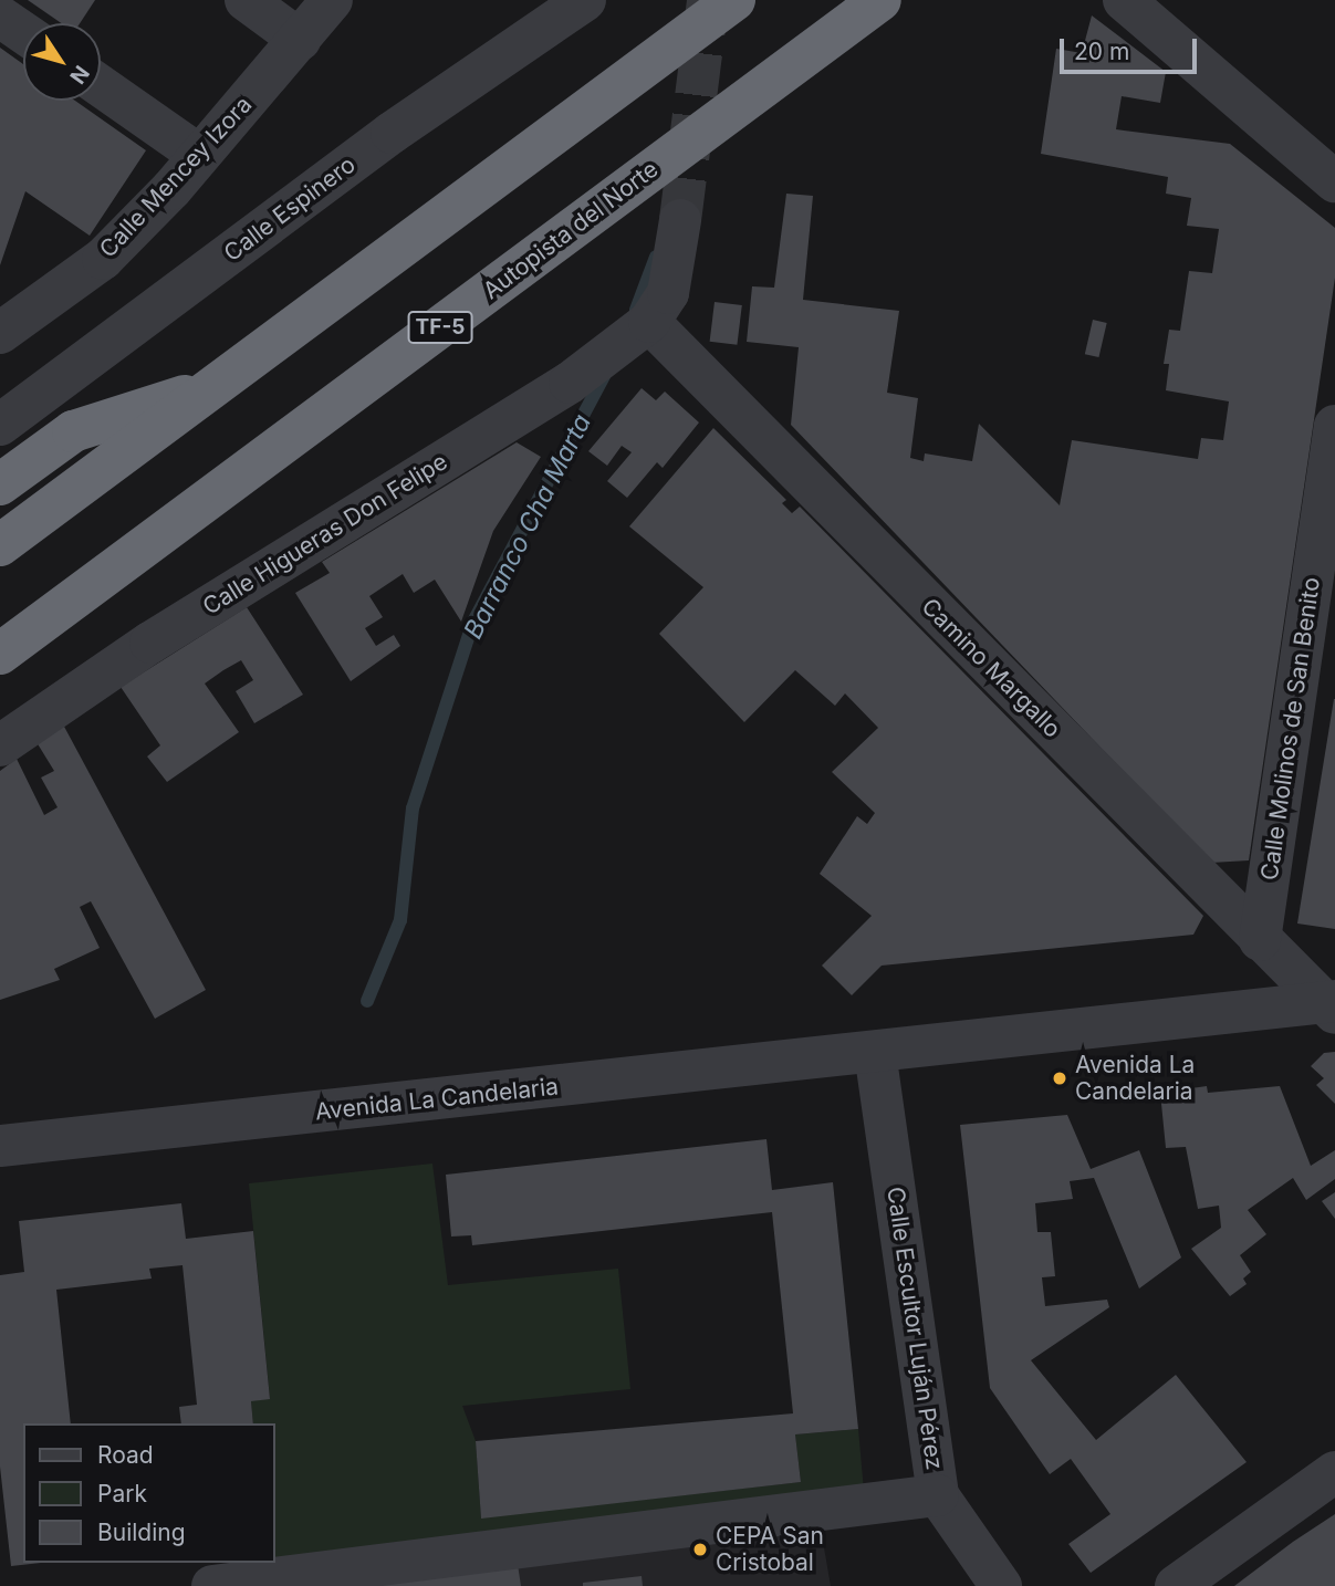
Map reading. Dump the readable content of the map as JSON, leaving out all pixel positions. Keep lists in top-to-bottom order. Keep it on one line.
{"streets":{"highway":["Autopista del Norte","TF-5"],"street":["Calle Mencey Izora","Calle Espinero","Calle Higueras Don Felipe","Camino Margallo","Calle Molinos de San Benito","Avenida La Candelaria","Calle Escultor Luján Pérez"]},"crossings":[["Calle Higueras Don Felipe","Camino Margallo"],["Camino Margallo","Calle Molinos de San Benito"],["Camino Margallo","Avenida La Candelaria"],["Avenida La Candelaria","Calle Escultor Luján Pérez"]],"water":["Barranco Cha Marta"],"places":["Avenida La Candelaria","CEPA San Cristobal"],"legend":["Road","Park","Building"],"scale_bar":"20 m","north":"bottom right"}
